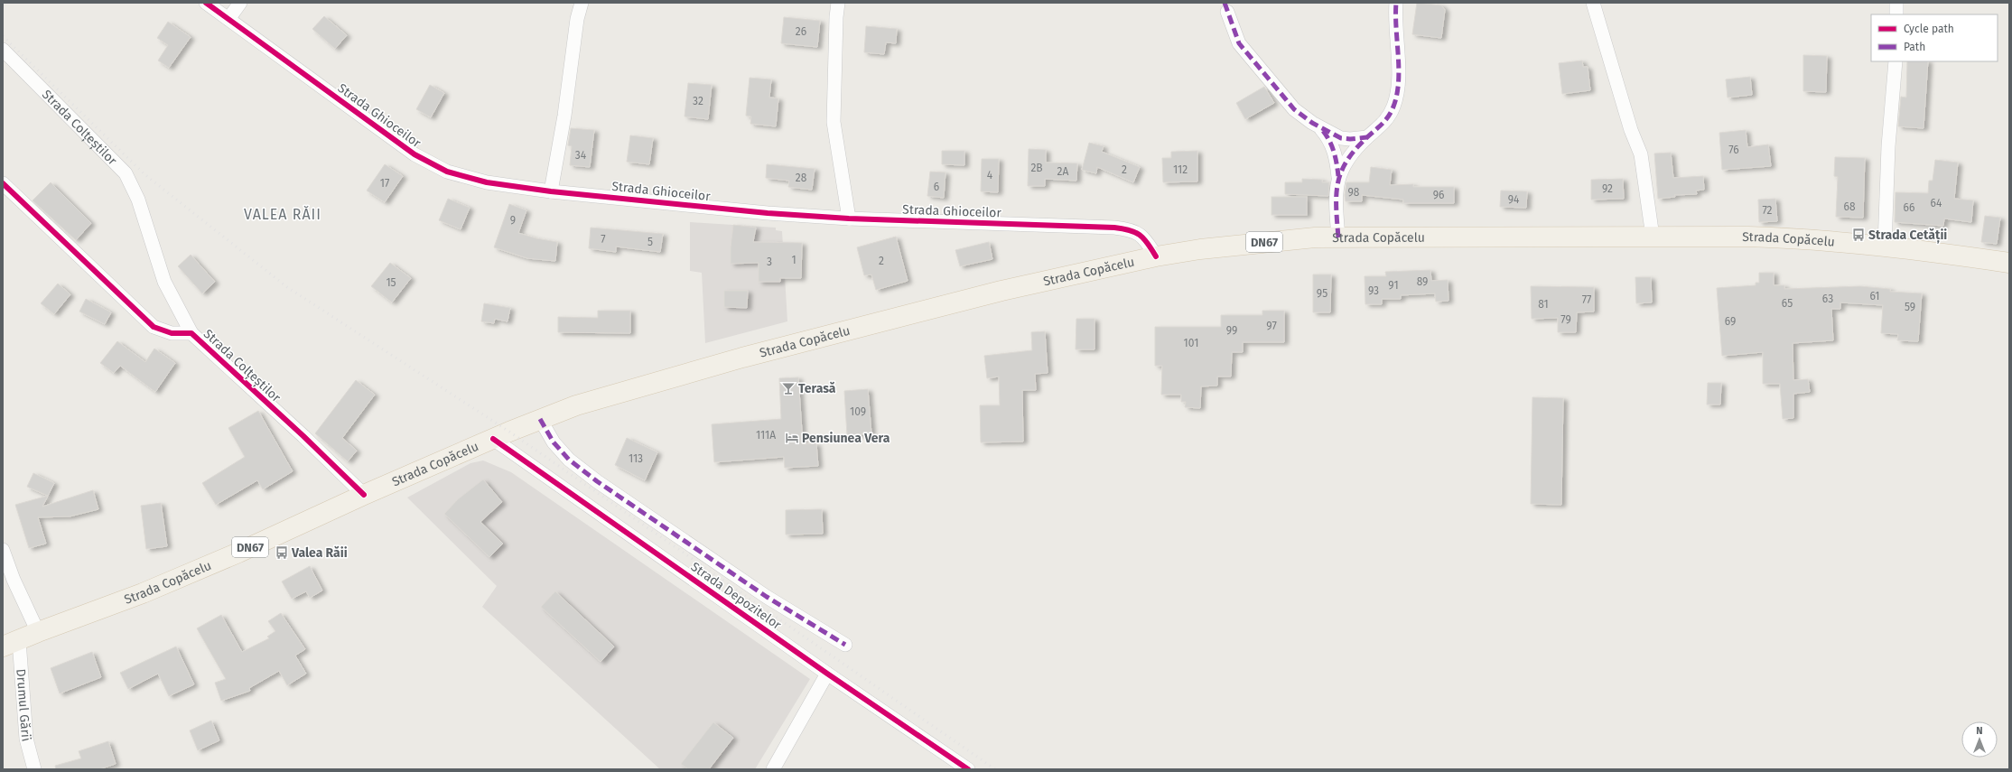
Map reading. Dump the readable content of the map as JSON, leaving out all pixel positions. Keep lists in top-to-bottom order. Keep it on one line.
{"streets":{"main road":["Strada Copăcelu","DN67"],"street":["Strada Ghioceilor","Strada Colțeștilor","Strada Depozitelor","Drumul Gării"]},"crossings":[["Strada Ghioceilor","Strada Copăcelu"],["Strada Colțeștilor","Strada Copăcelu"],["Strada Copăcelu","Strada Depozitelor"],["Strada Copăcelu","Drumul Gării"]],"districts":["VALEA RĂII"],"places":{"bus stop":["Strada Cetății","Valea Răii"],"bar":["Terasă"],"hotel":["Pensiunea Vera"]},"house_numbers":["26","32","76","34","2B","2","112","2A","4","28","17","6","92","98","96","94","64","68","66","72","9","7","5","1","2","3","89","15","91","93","95","61","63","77","65","81","59","79","69","97","99","101","109","111A","113"],"legend":["Cycle path","Path"],"north":"top"}
